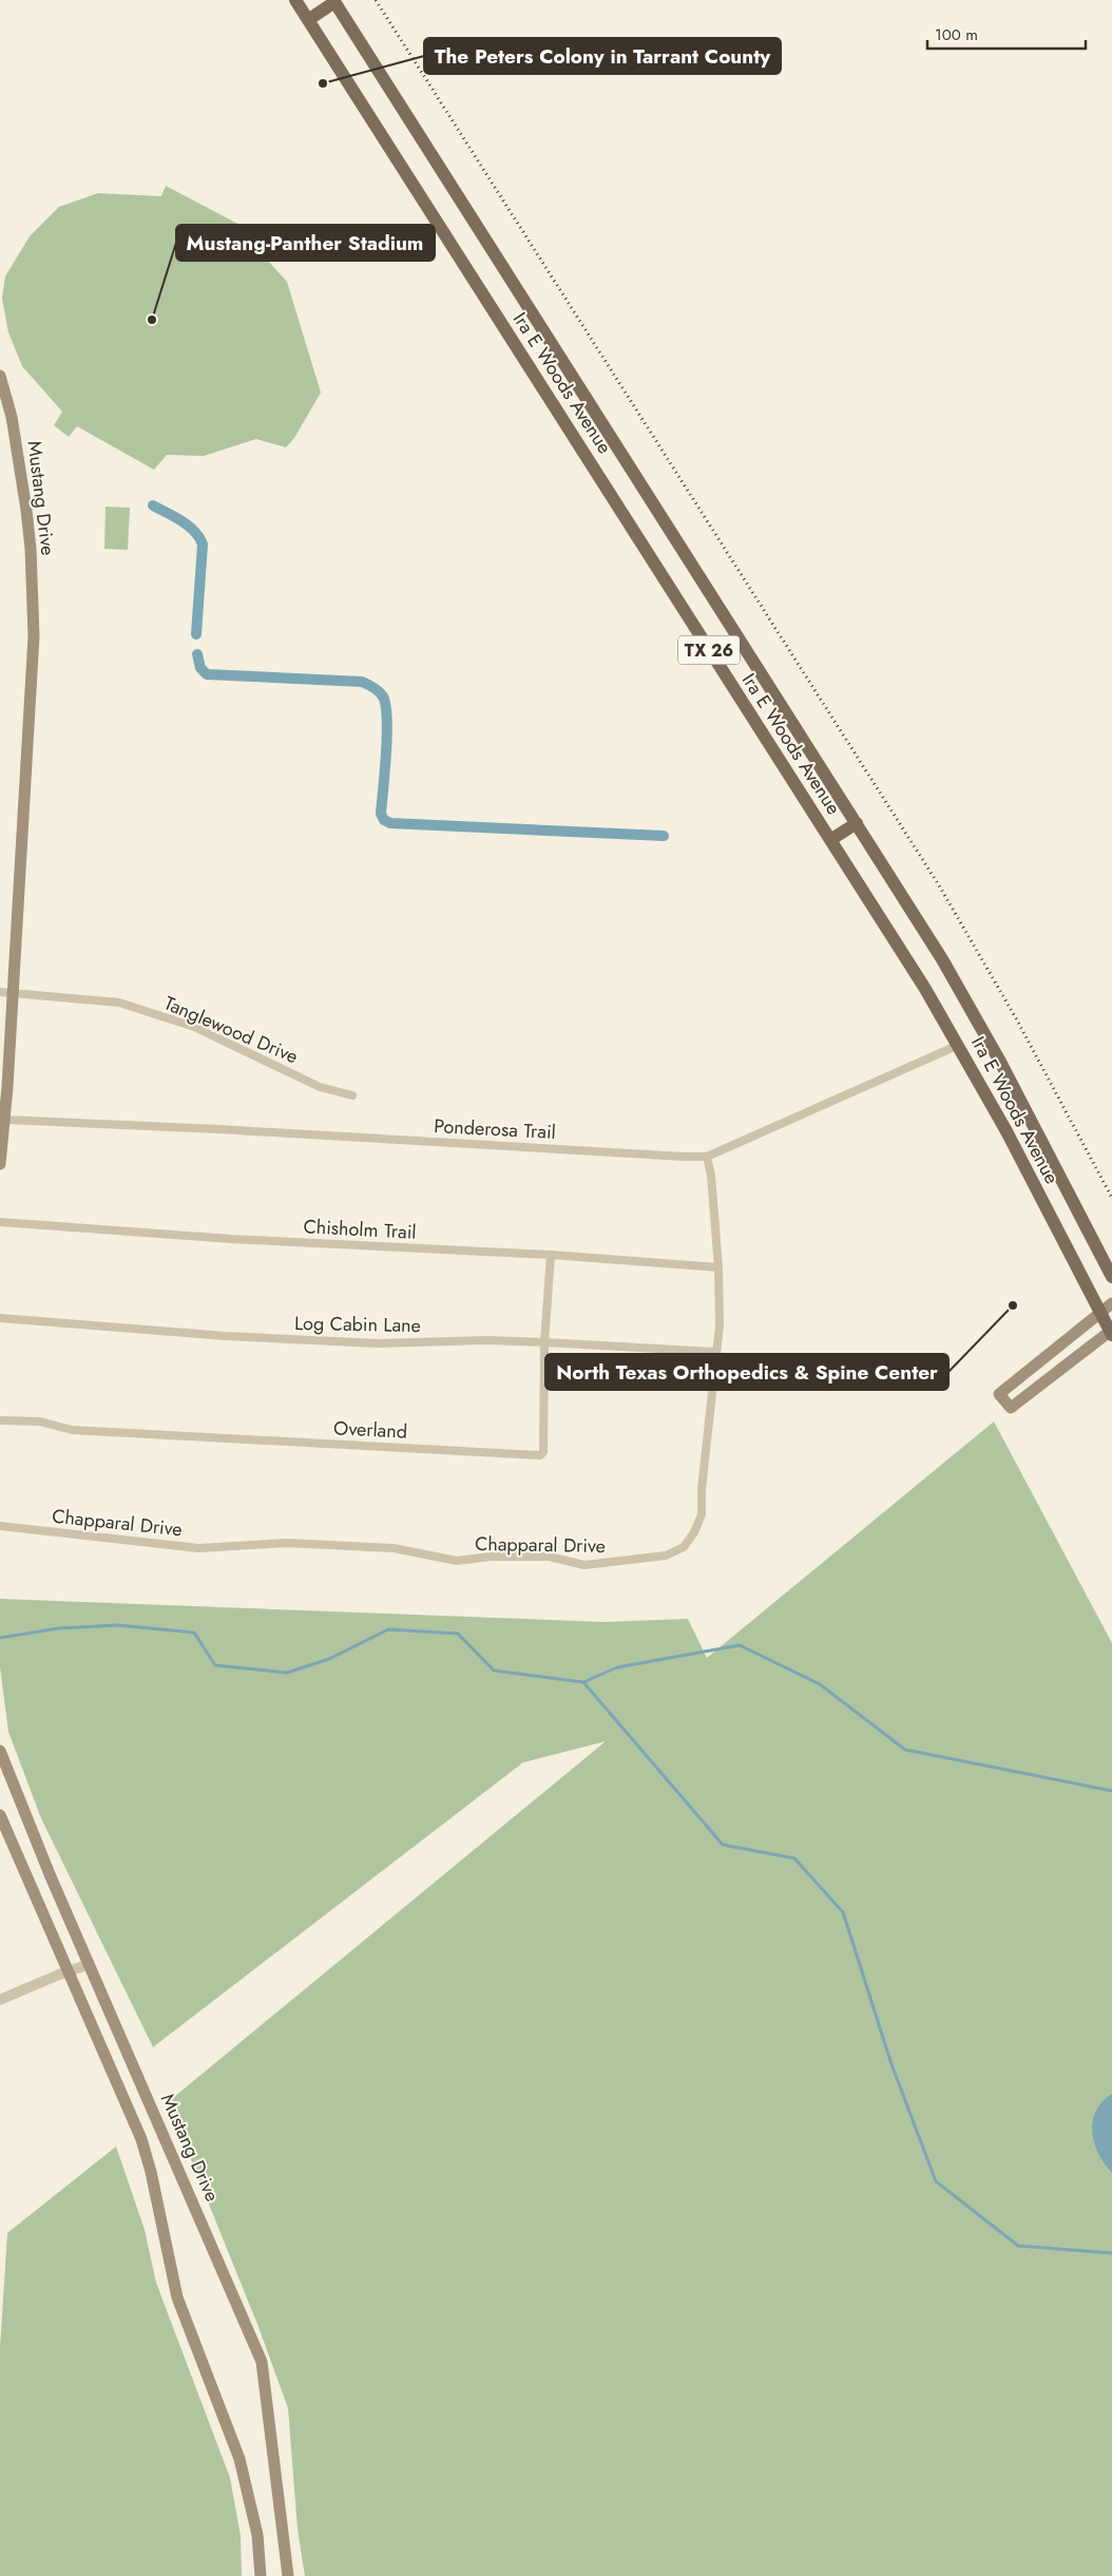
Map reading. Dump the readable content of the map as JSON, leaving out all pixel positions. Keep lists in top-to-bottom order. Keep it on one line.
{"streets":{"main road":["Ira E Woods Avenue","Mustang Drive","TX 26"],"street":["Tanglewood Drive","Ponderosa Trail","Chisholm Trail","Log Cabin Lane","Overland","Chapparal Drive"]},"crossings":[["Ira E Woods Avenue","Ponderosa Trail"],["Mustang Drive","Tanglewood Drive"],["Mustang Drive","Ponderosa Trail"],["Ponderosa Trail","Chapparal Drive"],["Chisholm Trail","Overland"],["Chisholm Trail","Chapparal Drive"],["Log Cabin Lane","Overland"],["Log Cabin Lane","Chapparal Drive"]],"places":["The Peters Colony in Tarrant County","Mustang-Panther Stadium","North Texas Orthopedics & Spine Center"],"scale_bar":"100 m"}
